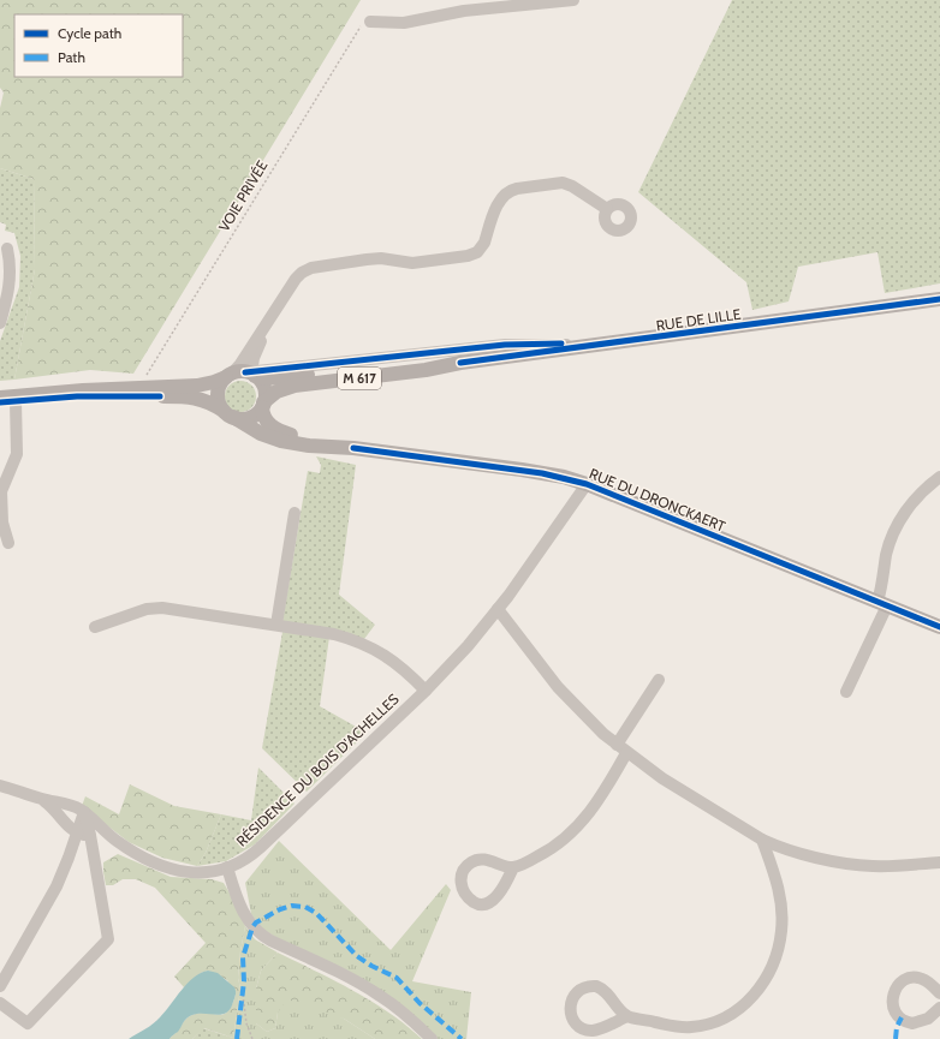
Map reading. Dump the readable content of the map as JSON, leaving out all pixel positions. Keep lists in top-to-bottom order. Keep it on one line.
{"streets":{"main road":["RUE DE LILLE","M 617","RUE DU DRONCKAERT"],"street":["RÉSIDENCE DU BOIS D'ACHELLES"],"path":["VOIE PRIVÉE"]},"crossings":[["RUE DE LILLE","RUE DU DRONCKAERT"],["RUE DU DRONCKAERT","RÉSIDENCE DU BOIS D'ACHELLES"]],"legend":["Cycle path","Path"]}
